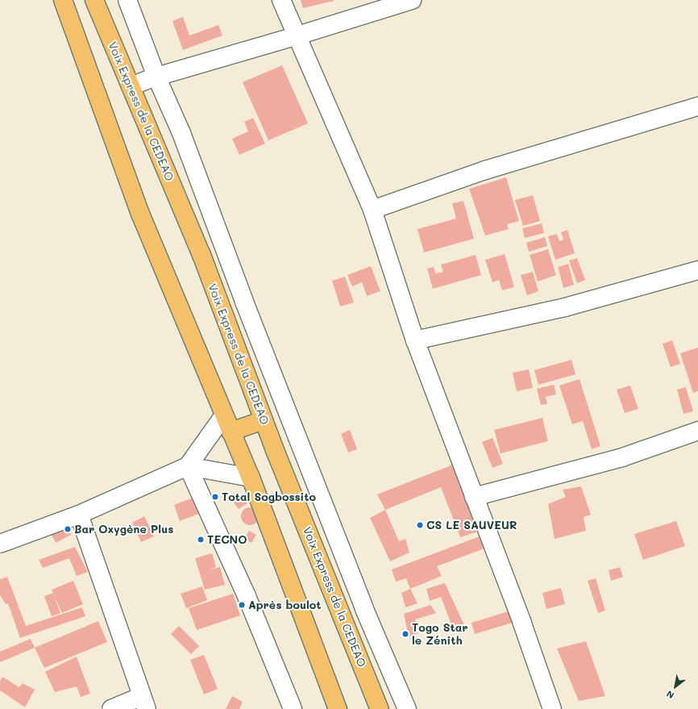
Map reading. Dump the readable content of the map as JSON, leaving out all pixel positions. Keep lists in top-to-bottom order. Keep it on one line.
{"streets":{"main road":["Voix Express de la CEDEAO"]},"places":["Total Sogbossito","CS LE SAUVEUR","Bar Oxygène Plus","TECNO","Après boulot","Togo Star le Zénith"],"north":"bottom left"}
